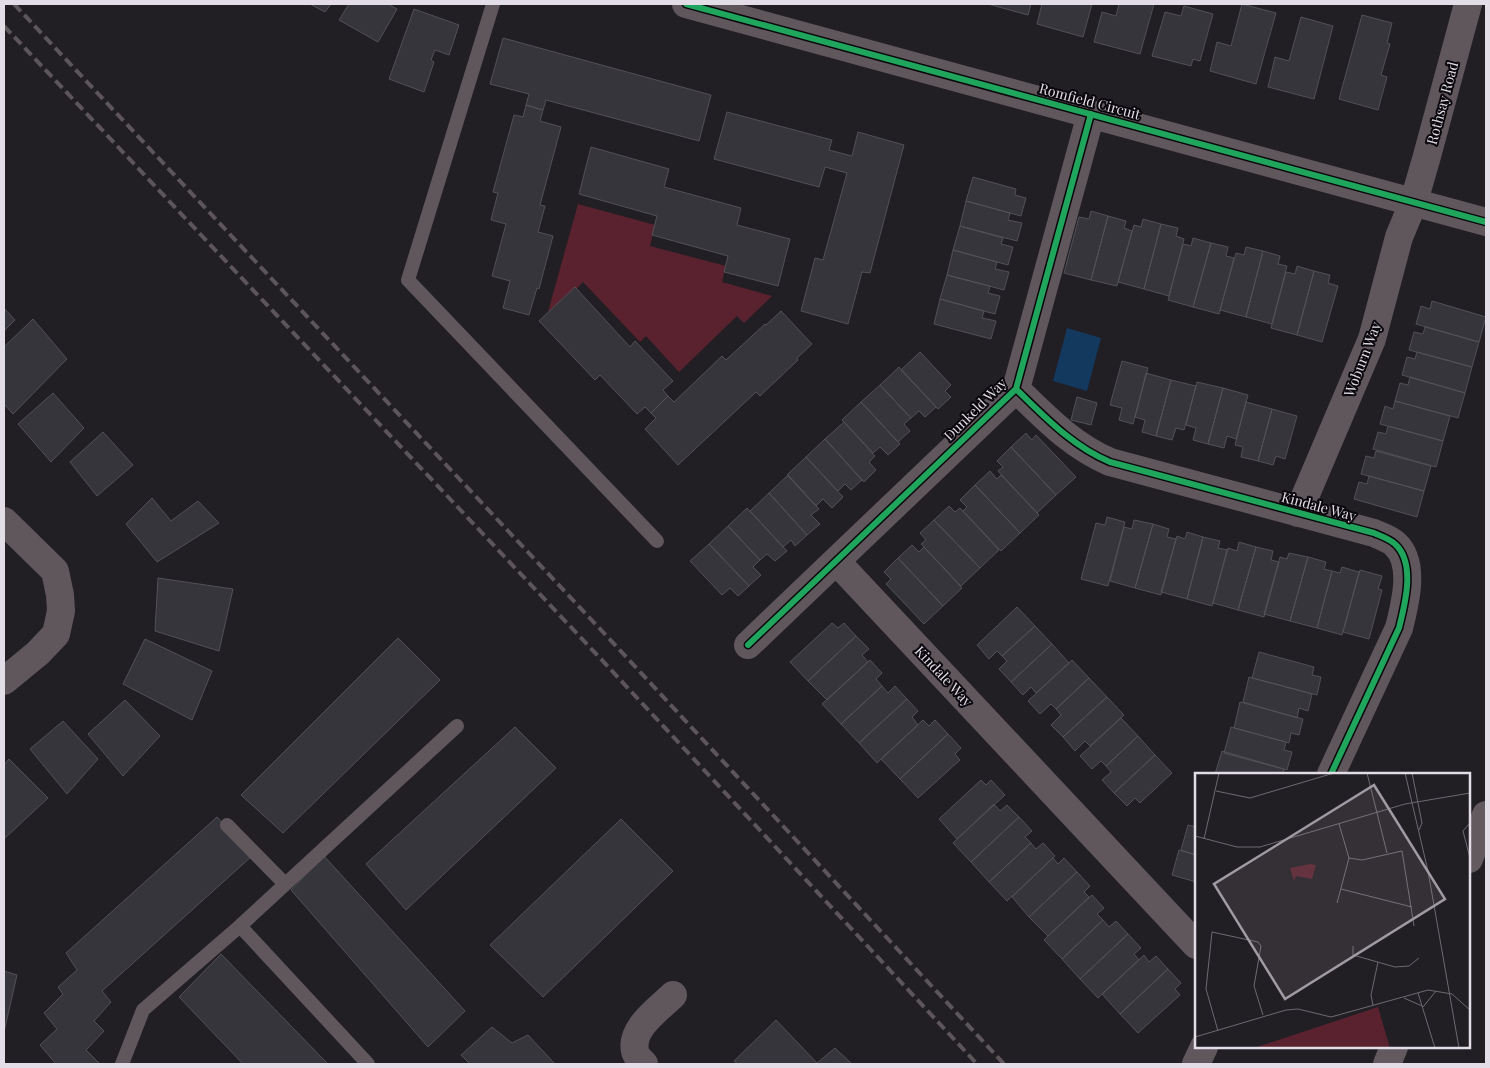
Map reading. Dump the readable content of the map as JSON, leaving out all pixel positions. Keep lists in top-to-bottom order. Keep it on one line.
{"streets":{"street":["Romfield Circuit","Rothsay Road","Woburn Way","Dunkeld Way","Kindale Way"]},"crossings":[["Romfield Circuit","Rothsay Road"],["Romfield Circuit","Woburn Way"],["Romfield Circuit","Dunkeld Way"],["Rothsay Road","Woburn Way"],["Woburn Way","Kindale Way"],["Dunkeld Way","Kindale Way"]]}
